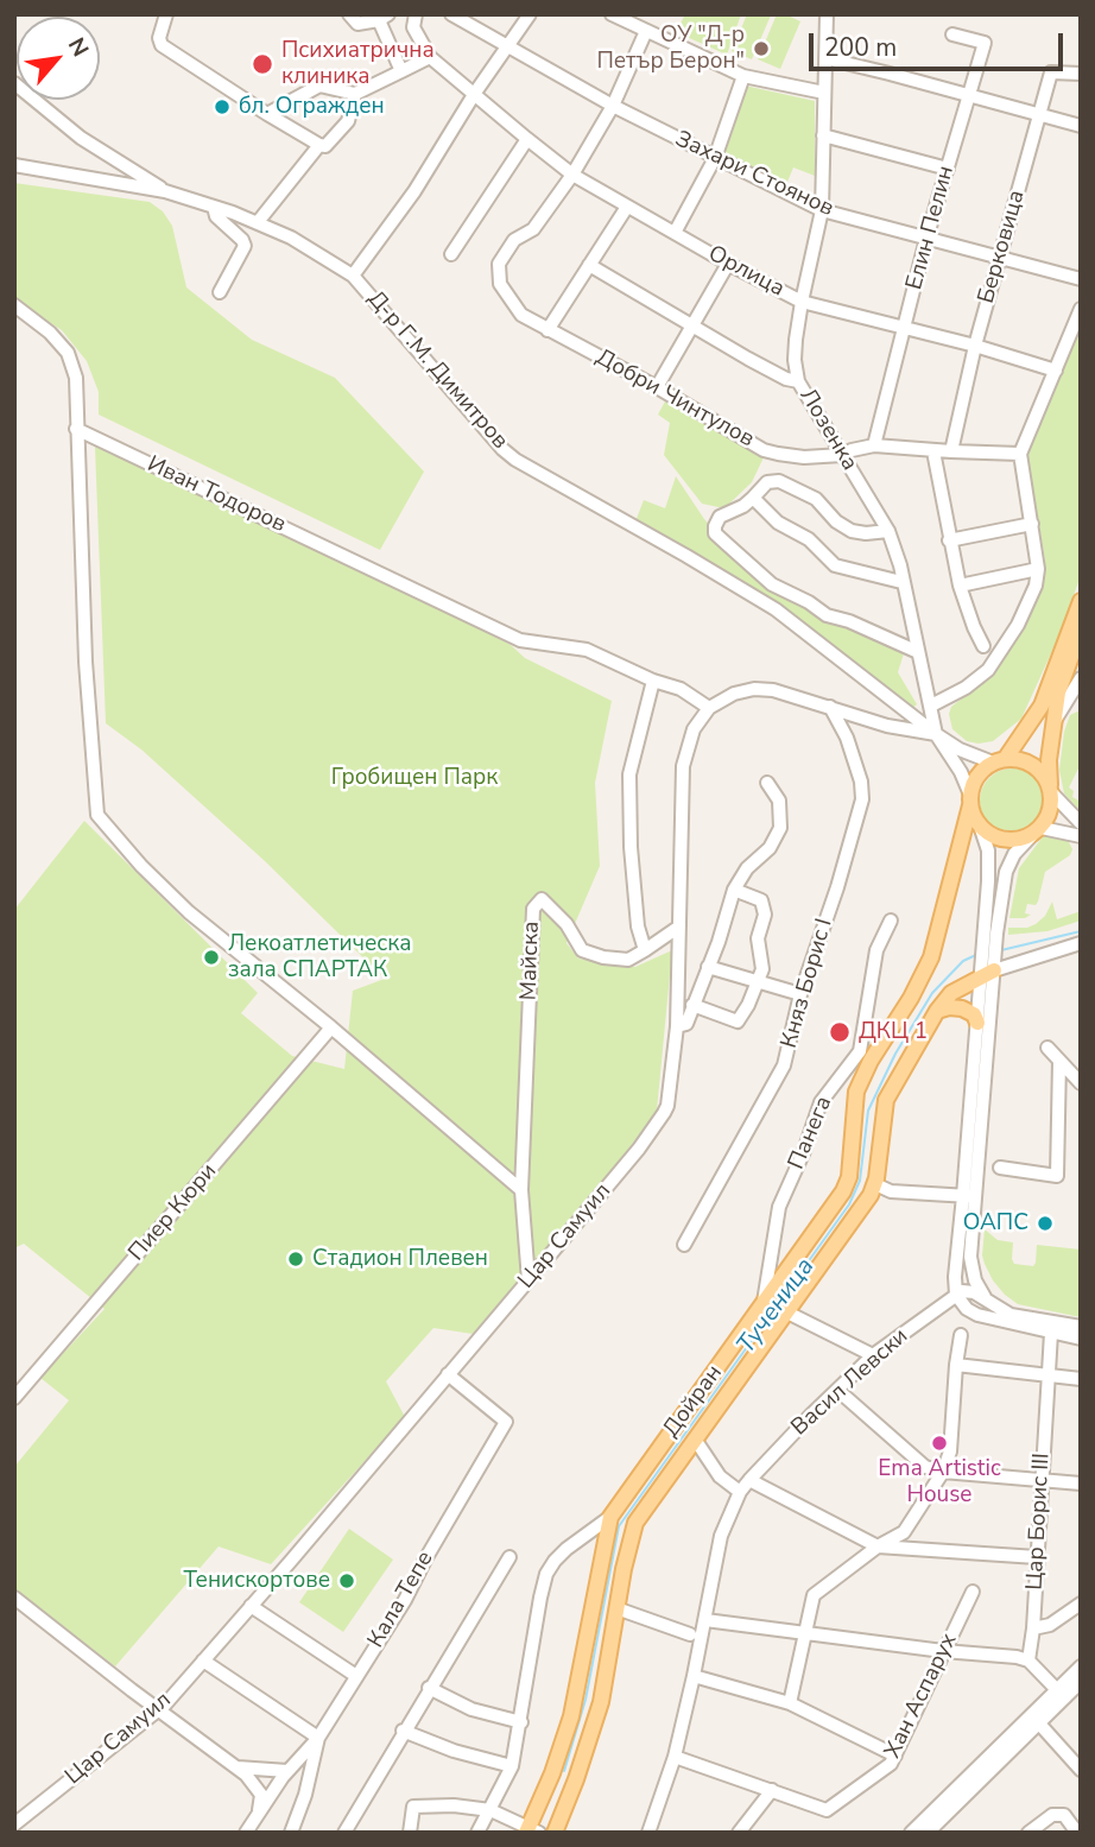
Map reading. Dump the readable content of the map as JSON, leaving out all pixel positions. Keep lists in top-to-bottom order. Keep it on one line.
{"streets":{"main road":["Дойран"],"street":["Захари Стоянов","Елин Пелин","Берковица","Орлица","Д-р Г.М. Димитров","Добри Чинтулов","Лозенка","Иван Тодоров","Майска","Княз Борис I","Панега","Пиер Кюри","Цар Самуил","Васил Левски","Цар Борис III","Кала Тепе","Хан Аспарух"]},"crossings":[["Захари Стоянов","Елин Пелин"],["Захари Стоянов","Берковица"],["Захари Стоянов","Лозенка"],["Елин Пелин","Орлица"],["Елин Пелин","Добри Чинтулов"],["Берковица","Орлица"],["Берковица","Добри Чинтулов"],["Орлица","Добри Чинтулов"],["Орлица","Лозенка"],["Д-р Г.М. Димитров","Лозенка"],["Д-р Г.М. Димитров","Дойран"],["Добри Чинтулов","Лозенка"],["Иван Тодоров","Цар Самуил"],["Майска","Цар Самуил"],["Панега","Дойран"],["Цар Самуил","Кала Тепе"],["Васил Левски","Хан Аспарух"]],"water":["Тученица"],"parks":["Гробищен Парк"],"places":["ОУ \"Д-р Петър Берон\"","Психиатрична клиника","бл. Огражден","Лекоатлетическа зала СПАРТАК","ДКЦ 1","ОАПС","Стадион Плевен","Ema Artistic House","Тенискортове"],"scale_bar":"200 m","north":"top right"}
